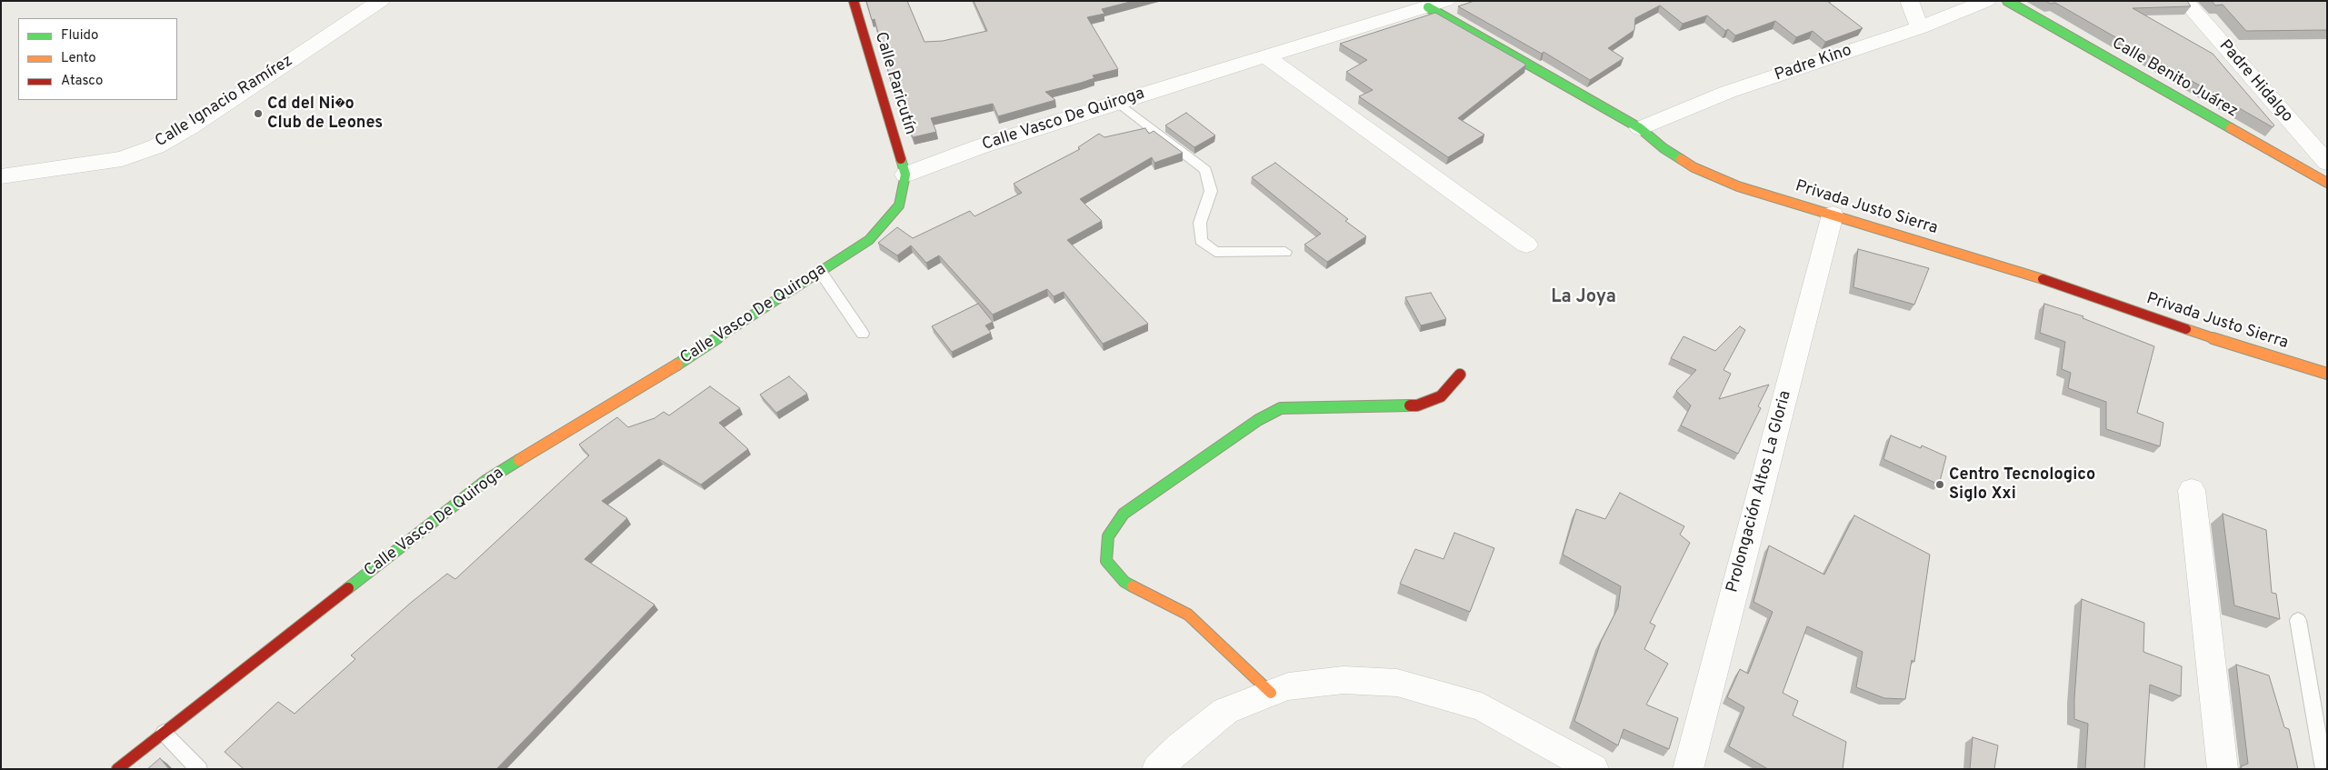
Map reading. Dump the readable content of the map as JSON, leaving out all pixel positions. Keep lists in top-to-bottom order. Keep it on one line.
{"streets":{"street":["Padre Kino","Calle Benito Juárez","Padre Hidalgo","Calle Paricutín","Calle Ignacio Ramírez","Calle Vasco De Quiroga","Privada Justo Sierra","Prolongación Altos La Gloria"]},"crossings":[["Padre Kino","Privada Justo Sierra"],["Calle Paricutín","Calle Vasco De Quiroga"],["Calle Vasco De Quiroga","Privada Justo Sierra"],["Privada Justo Sierra","Prolongación Altos La Gloria"]],"districts":["La Joya"],"places":["Cd del Ni�o Club de Leones","Centro Tecnologico Siglo Xxi"],"legend":["Fluido","Lento","Atasco"]}
